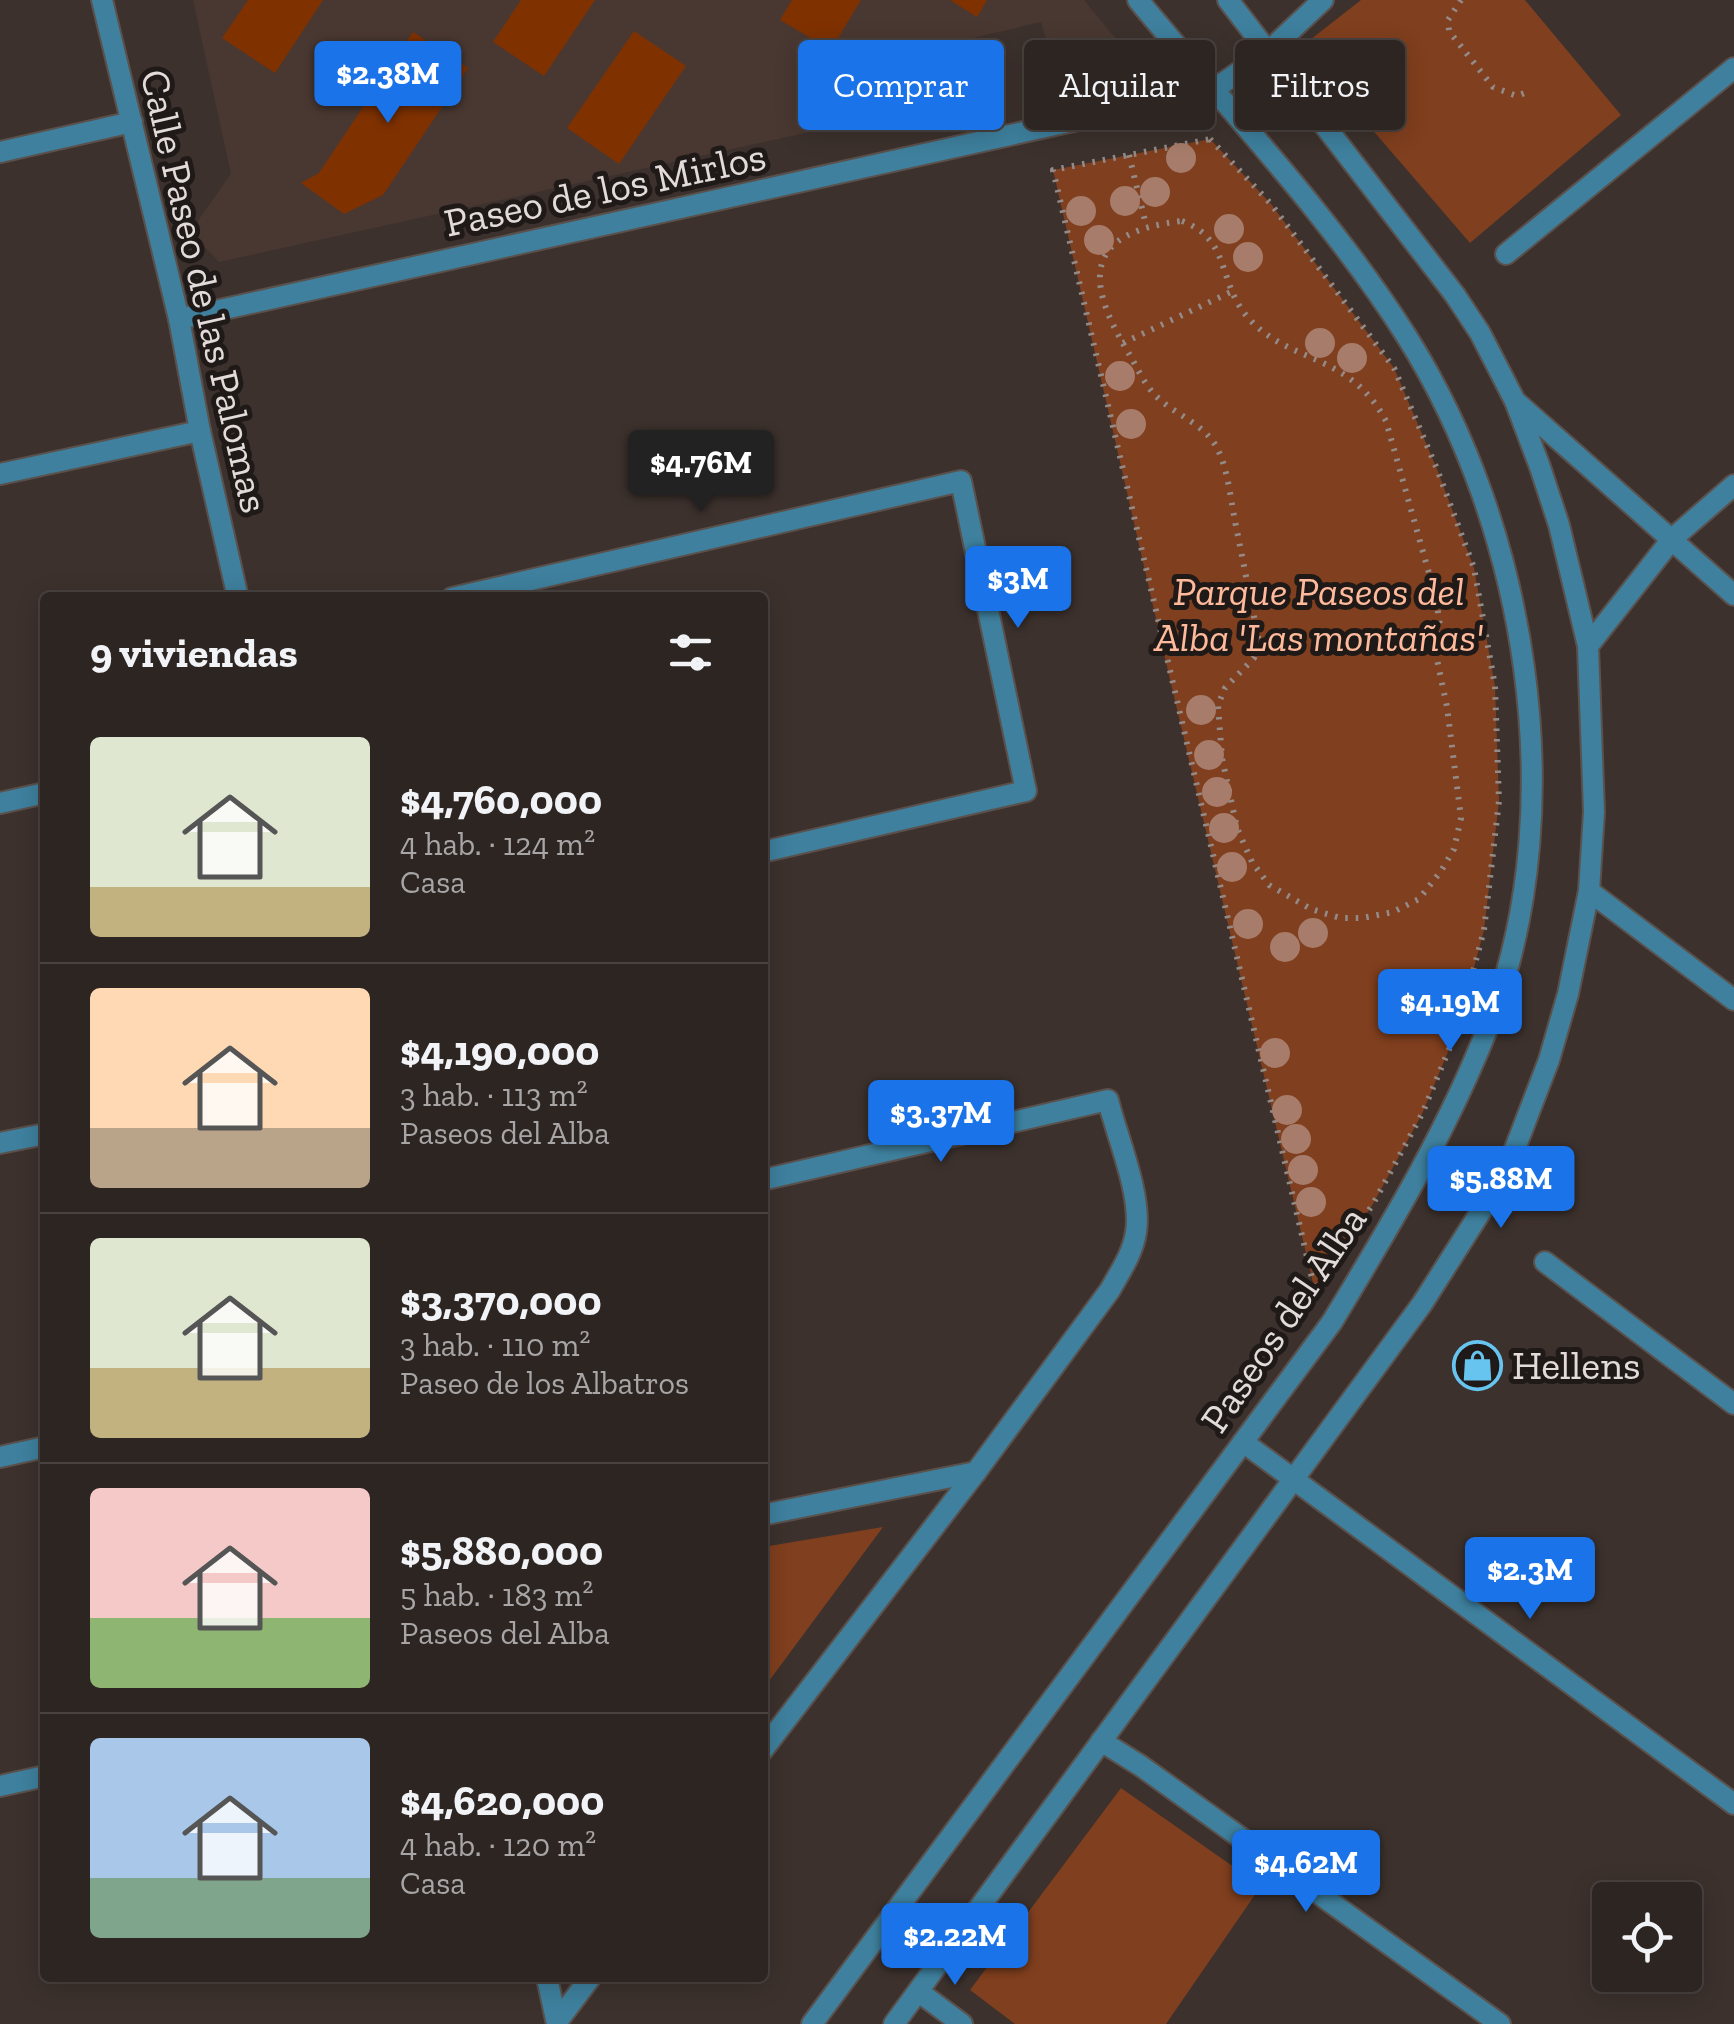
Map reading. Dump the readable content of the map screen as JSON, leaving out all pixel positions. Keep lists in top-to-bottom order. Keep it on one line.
{"streets":{"street":["Paseo de los Mirlos","Calle Paseo de las Palomas","Paseos del Alba"]},"crossings":[["Paseo de los Mirlos","Calle Paseo de las Palomas"]],"parks":["Parque Paseos del Alba 'Las montañas'"],"places":{"shop":["Hellens"]},"page":{"chip":["Comprar","Alquilar","Filtros"],"price":["$2.38M","$4.76M","$3M","$4.19M","$3.37M","$5.88M","$2.3M","$4.62M","$2.22M"],"heading":"9 viviendas","list":[{"name":"$4,760,000","note":"4 hab. · 124 m² · Casa"},{"name":"$4,190,000","note":"3 hab. · 113 m² · Paseos del Alba"},{"name":"$3,370,000","note":"3 hab. · 110 m² · Paseo de los Albatros"},{"name":"$5,880,000","note":"5 hab. · 183 m² · Paseos del Alba"},{"name":"$4,620,000","note":"4 hab. · 120 m² · Casa"}]}}
